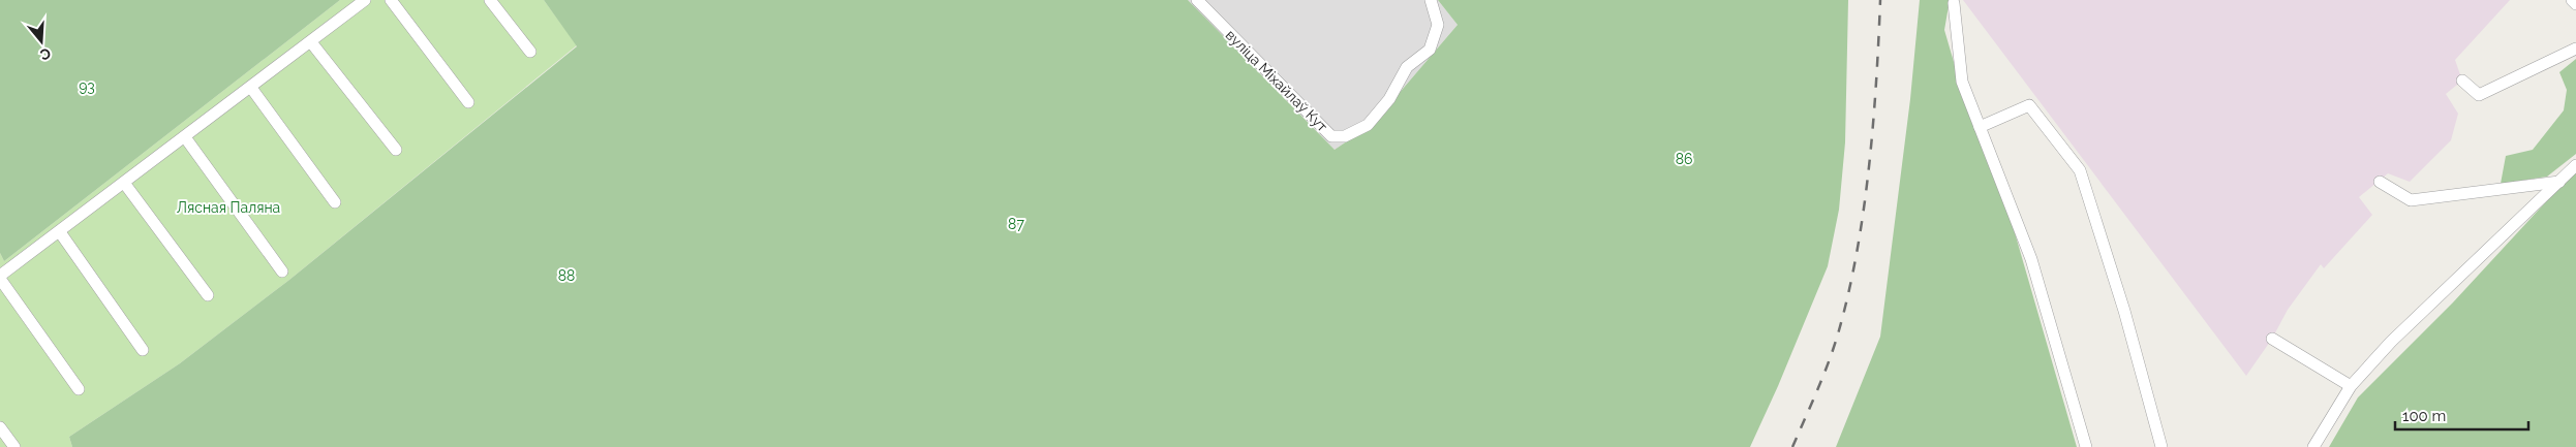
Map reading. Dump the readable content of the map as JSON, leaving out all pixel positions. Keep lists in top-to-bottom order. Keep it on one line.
{"streets":{"street":["вуліца Міхайлаў Кут"]},"parks":["93","86","Лясная Паляна","87","88"],"scale_bar":"100 m","north":"bottom"}
